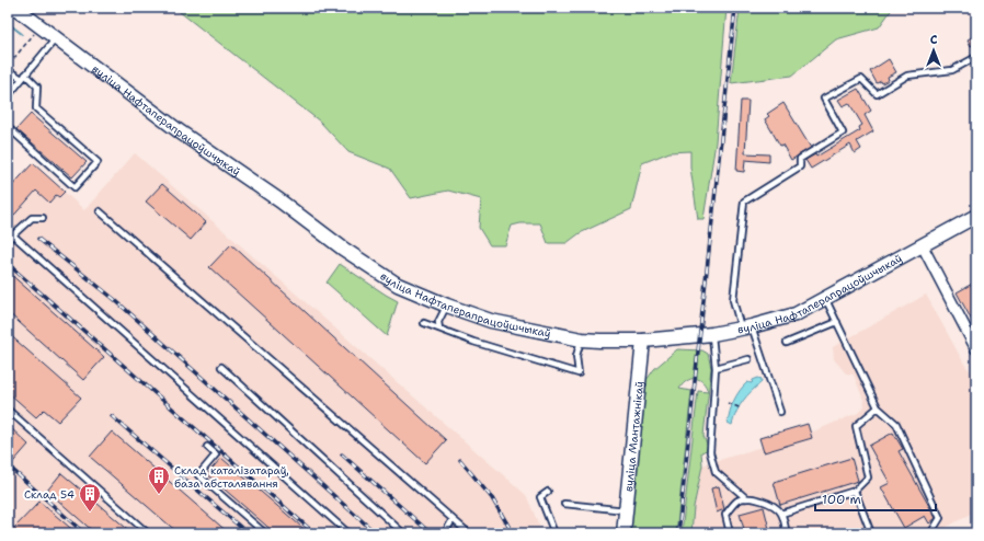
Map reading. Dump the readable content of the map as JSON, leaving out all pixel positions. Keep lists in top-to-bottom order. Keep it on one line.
{"streets":{"street":["вуліца Нафтаперапрацоўшчыкаў","вуліца Мантажнікаў"]},"crossings":[["вуліца Нафтаперапрацоўшчыкаў","вуліца Мантажнікаў"]],"places":{"building":["Склад каталізатараў, база абсталявання","Склад 54"]},"scale_bar":"100 m","north":"top"}
